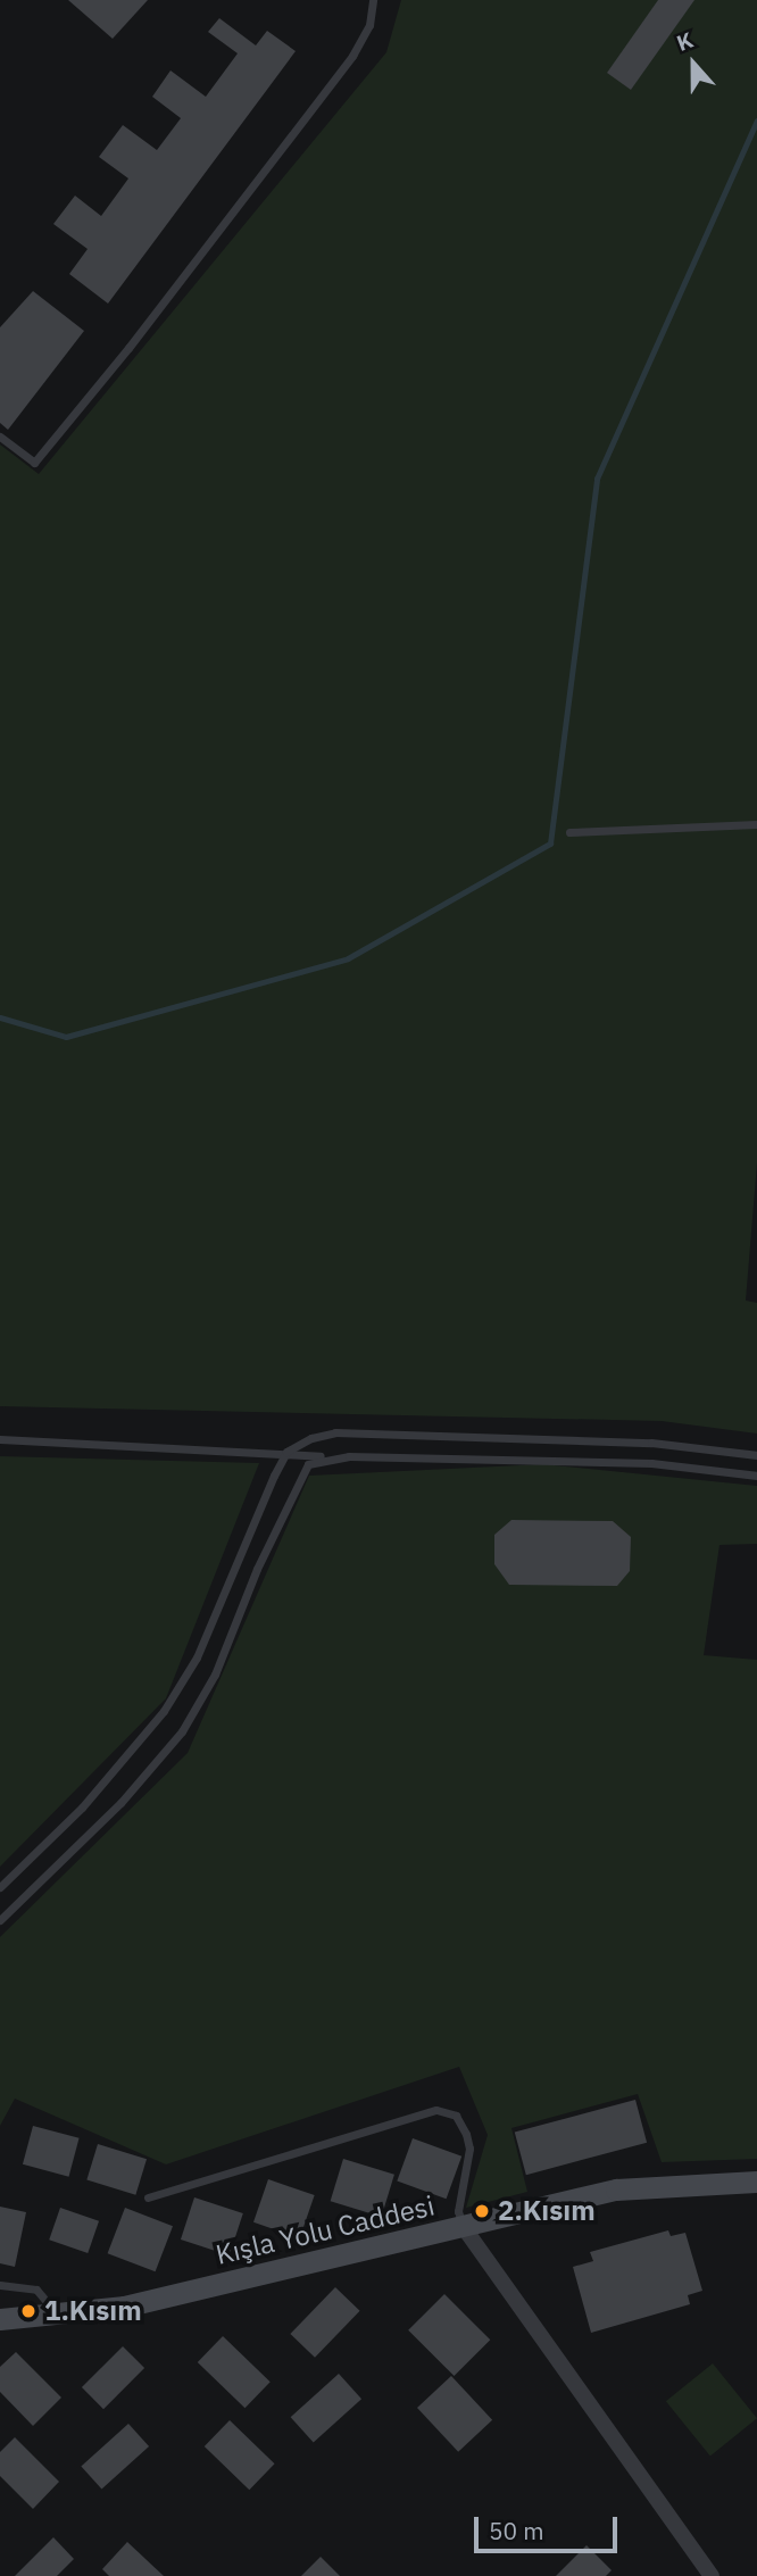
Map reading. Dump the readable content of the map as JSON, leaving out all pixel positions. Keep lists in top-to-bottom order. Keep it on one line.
{"streets":{"street":["Kışla Yolu Caddesi"]},"places":["2.Kısım","1.Kısım"],"scale_bar":"50 m","north":"top"}
